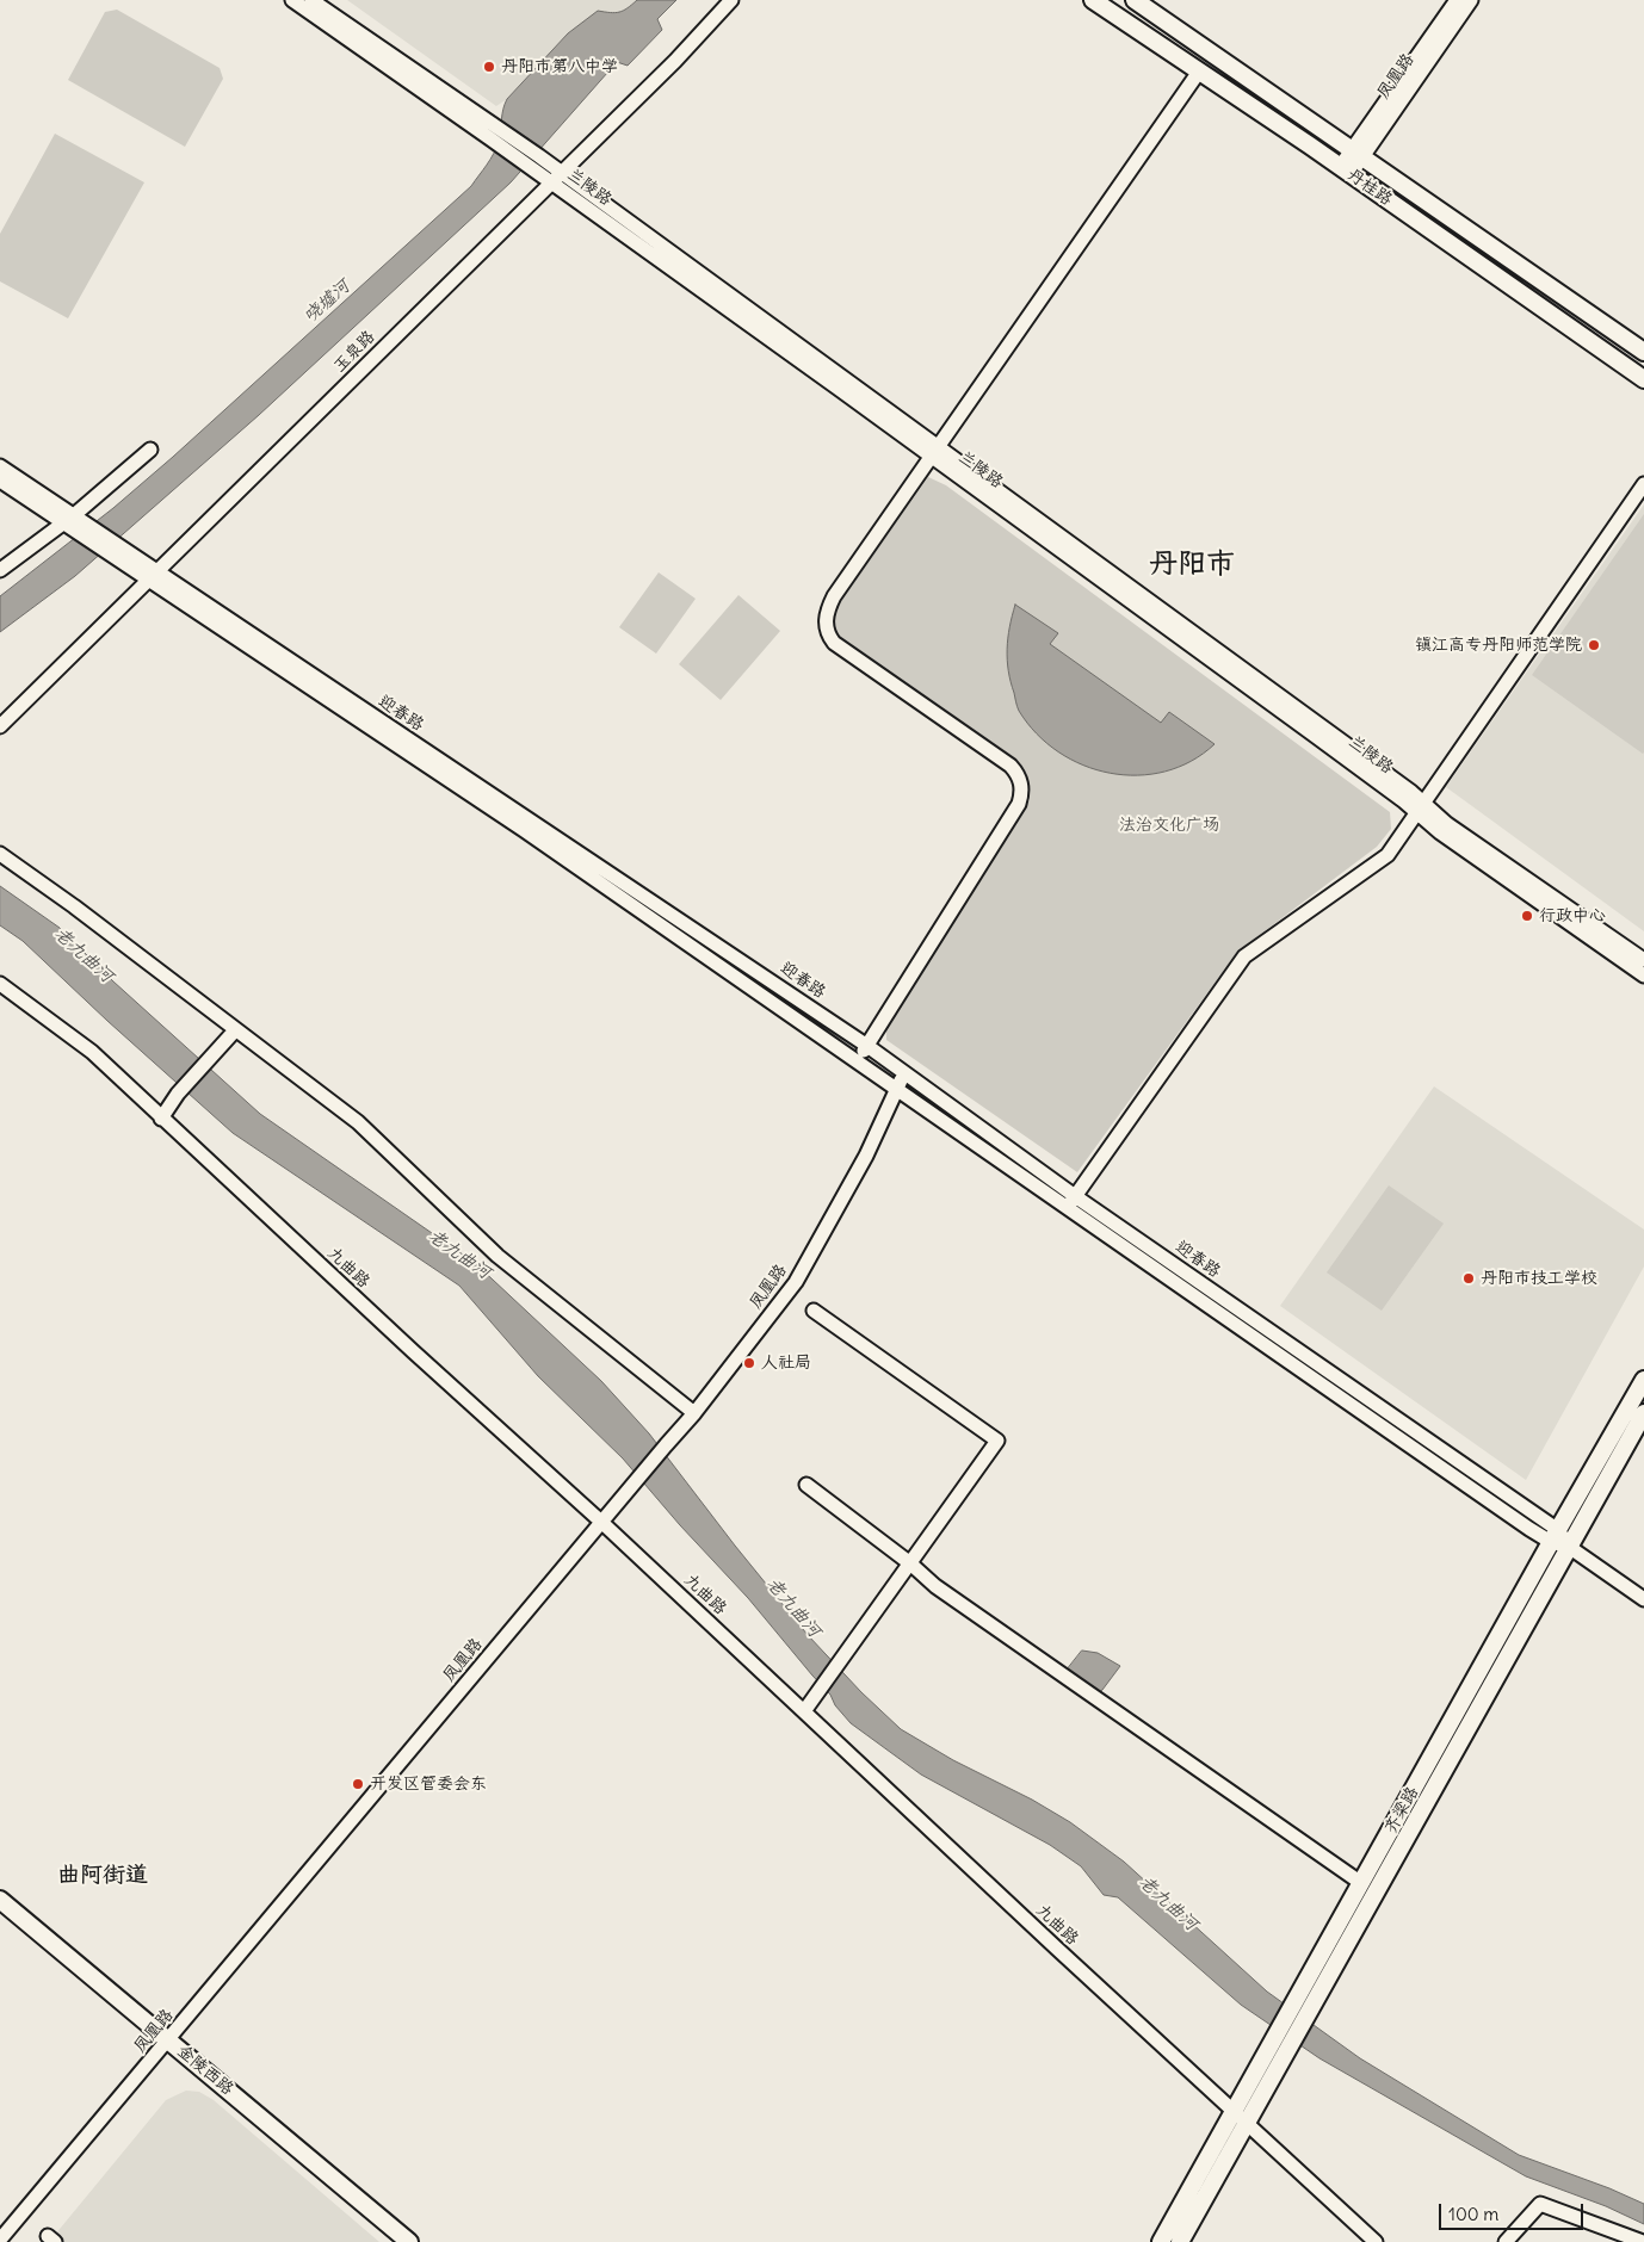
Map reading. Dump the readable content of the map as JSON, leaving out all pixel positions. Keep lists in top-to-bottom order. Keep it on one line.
{"streets":{"main road":["丹桂路","齐梁路","金陵西路"],"street":["凤凰路","兰陵路","玉泉路","迎春路","九曲路"]},"crossings":[["凤凰路","丹桂路"],["凤凰路","迎春路"],["凤凰路","九曲路"],["凤凰路","金陵西路"],["兰陵路","玉泉路"],["玉泉路","迎春路"],["迎春路","齐梁路"],["九曲路","齐梁路"]],"districts":["丹阳市","曲阿街道"],"water":["哓墟河","老九曲河"],"parks":["法治文化广场"],"places":["丹阳市第八中学","镇江高专丹阳师范学院","行政中心","丹阳市技工学校","人社局","开发区管委会东"],"scale_bar":"100 m"}
